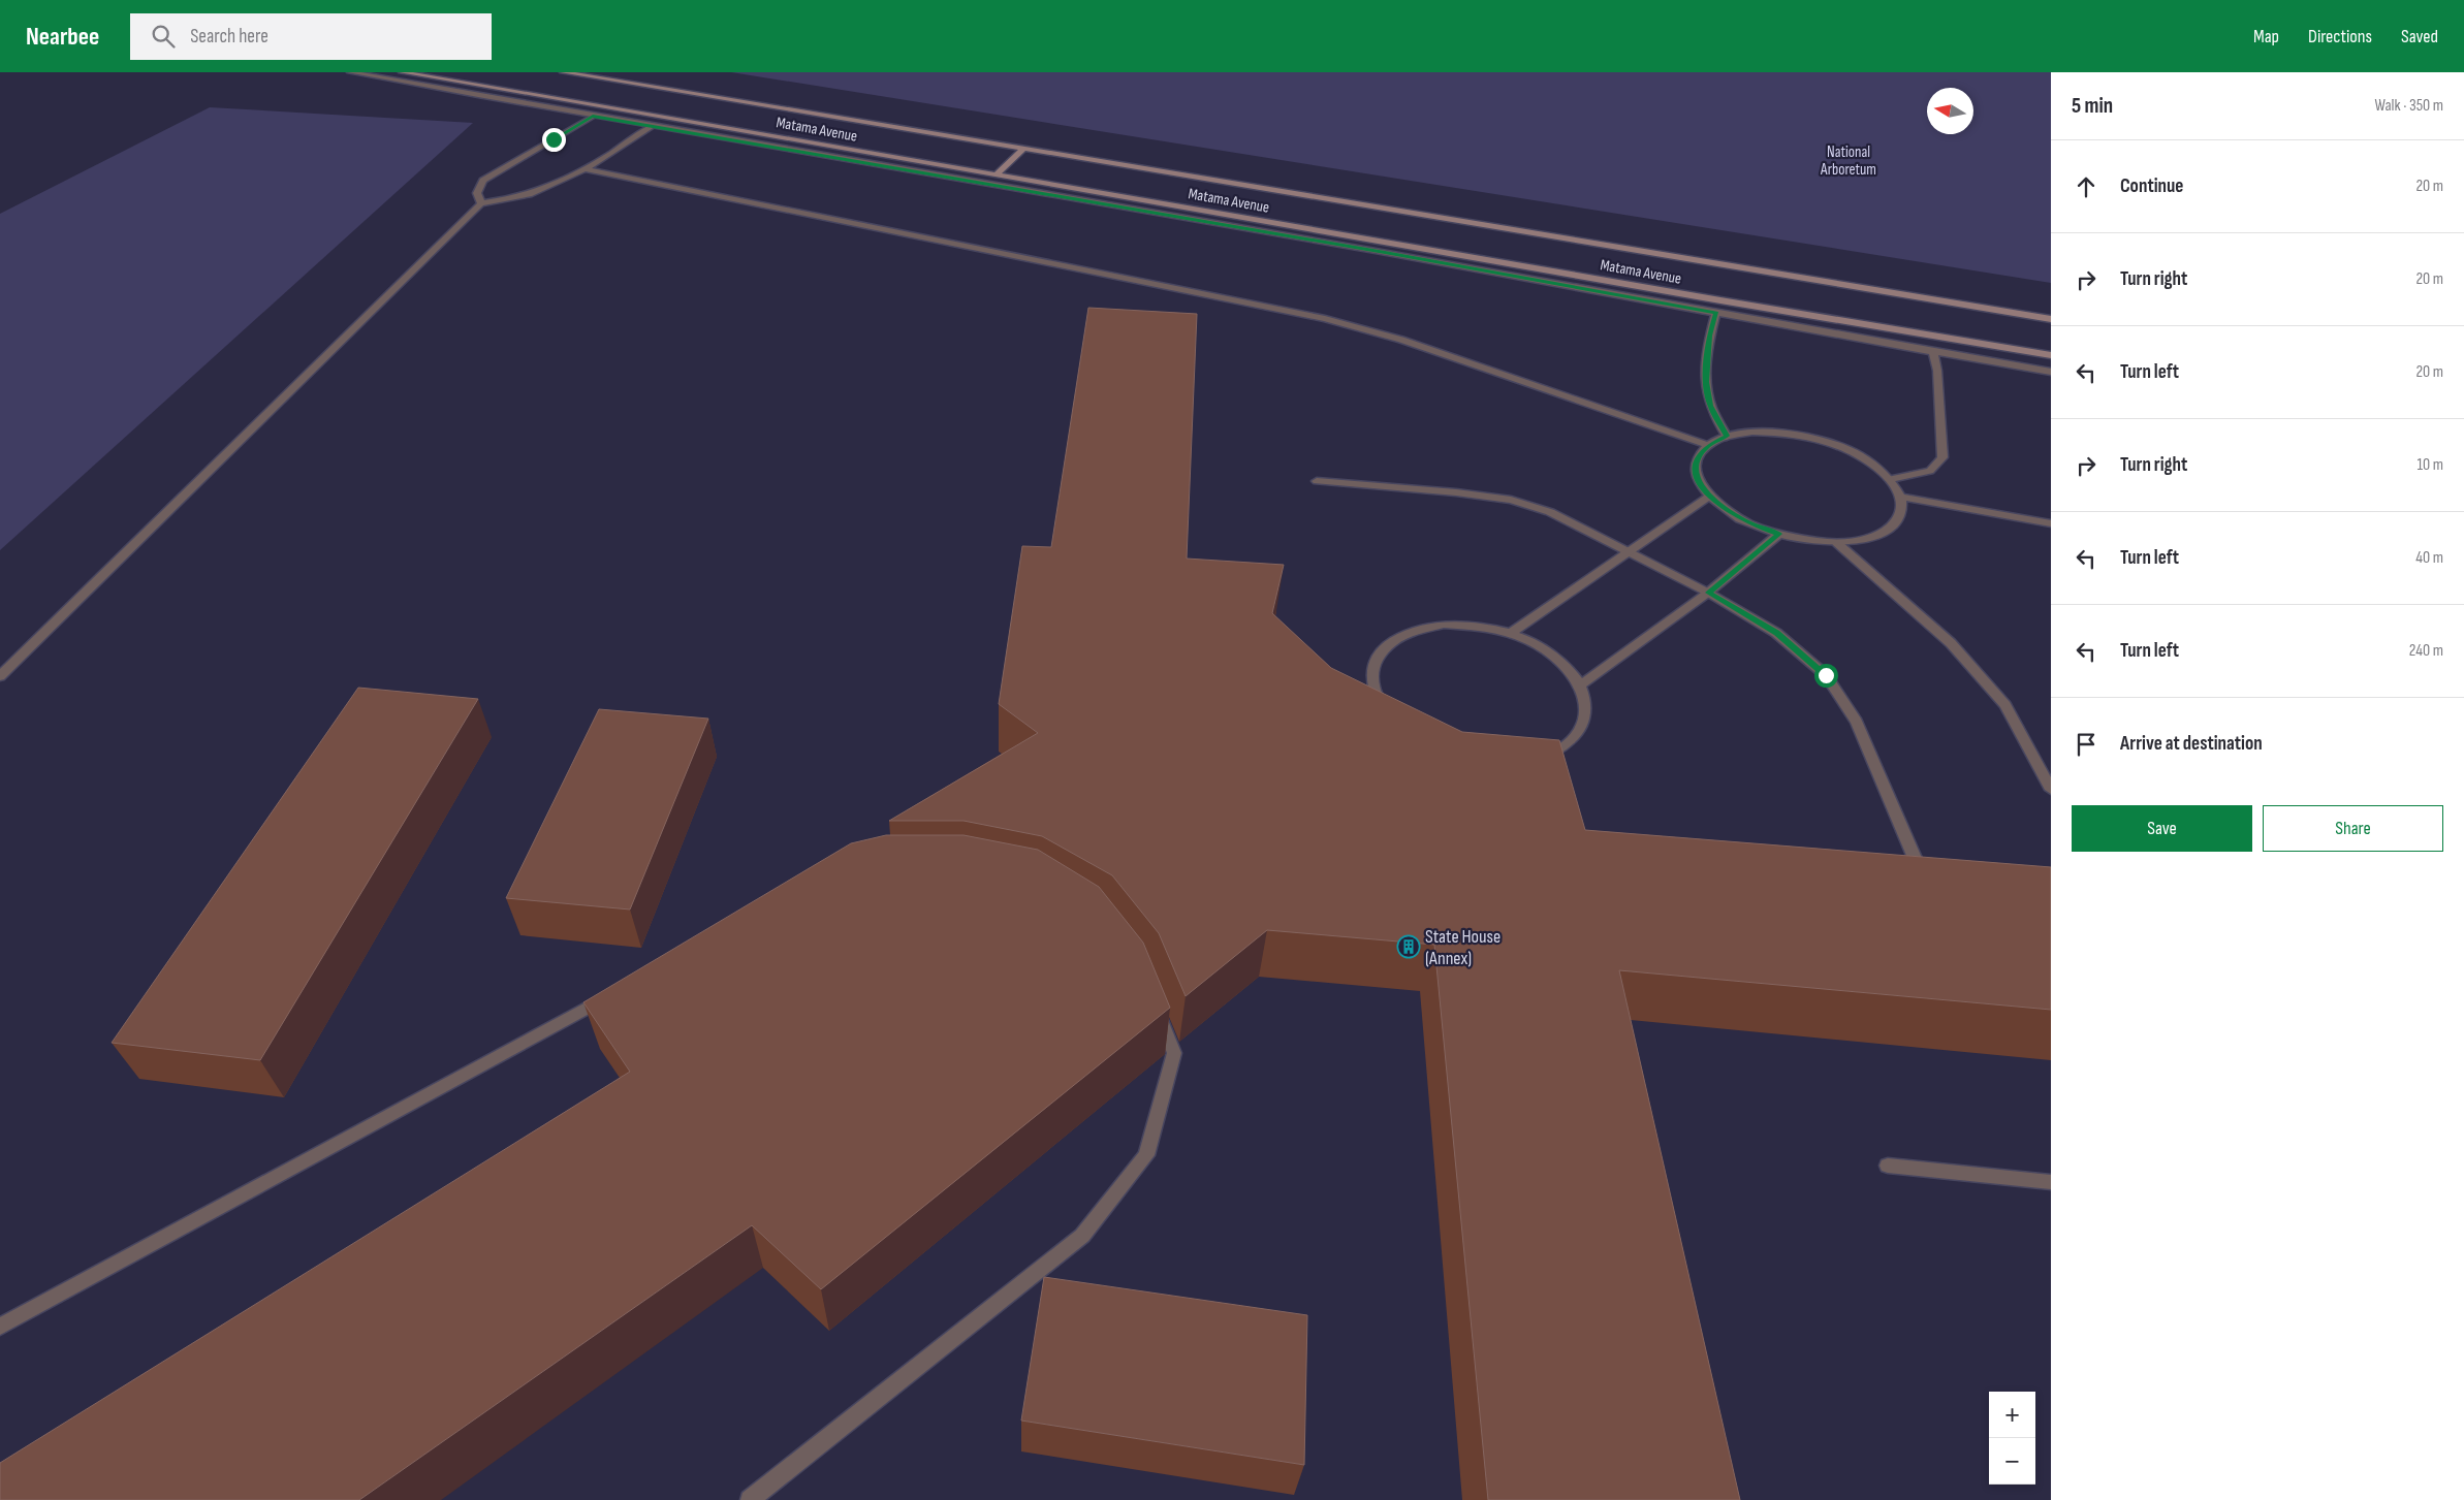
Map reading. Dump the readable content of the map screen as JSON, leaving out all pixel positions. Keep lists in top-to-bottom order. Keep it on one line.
{"streets":{"main road":["Matama Avenue"]},"parks":["National Arboretum"],"places":{"building":["State House (Annex)"]},"north":"left","page":{"header":"Nearbee","search":"Search here","nav":["Map","Directions","Saved"],"heading":["5 min","Walk · 350 m"],"list":[["Continue","20 m"],["Turn right","20 m"],["Turn left","20 m"],["Turn right","10 m"],["Turn left","40 m"],["Turn left","240 m"],"Arrive at destination"],"buttons":["Save","Share"],"map_buttons":["+","−"]}}
